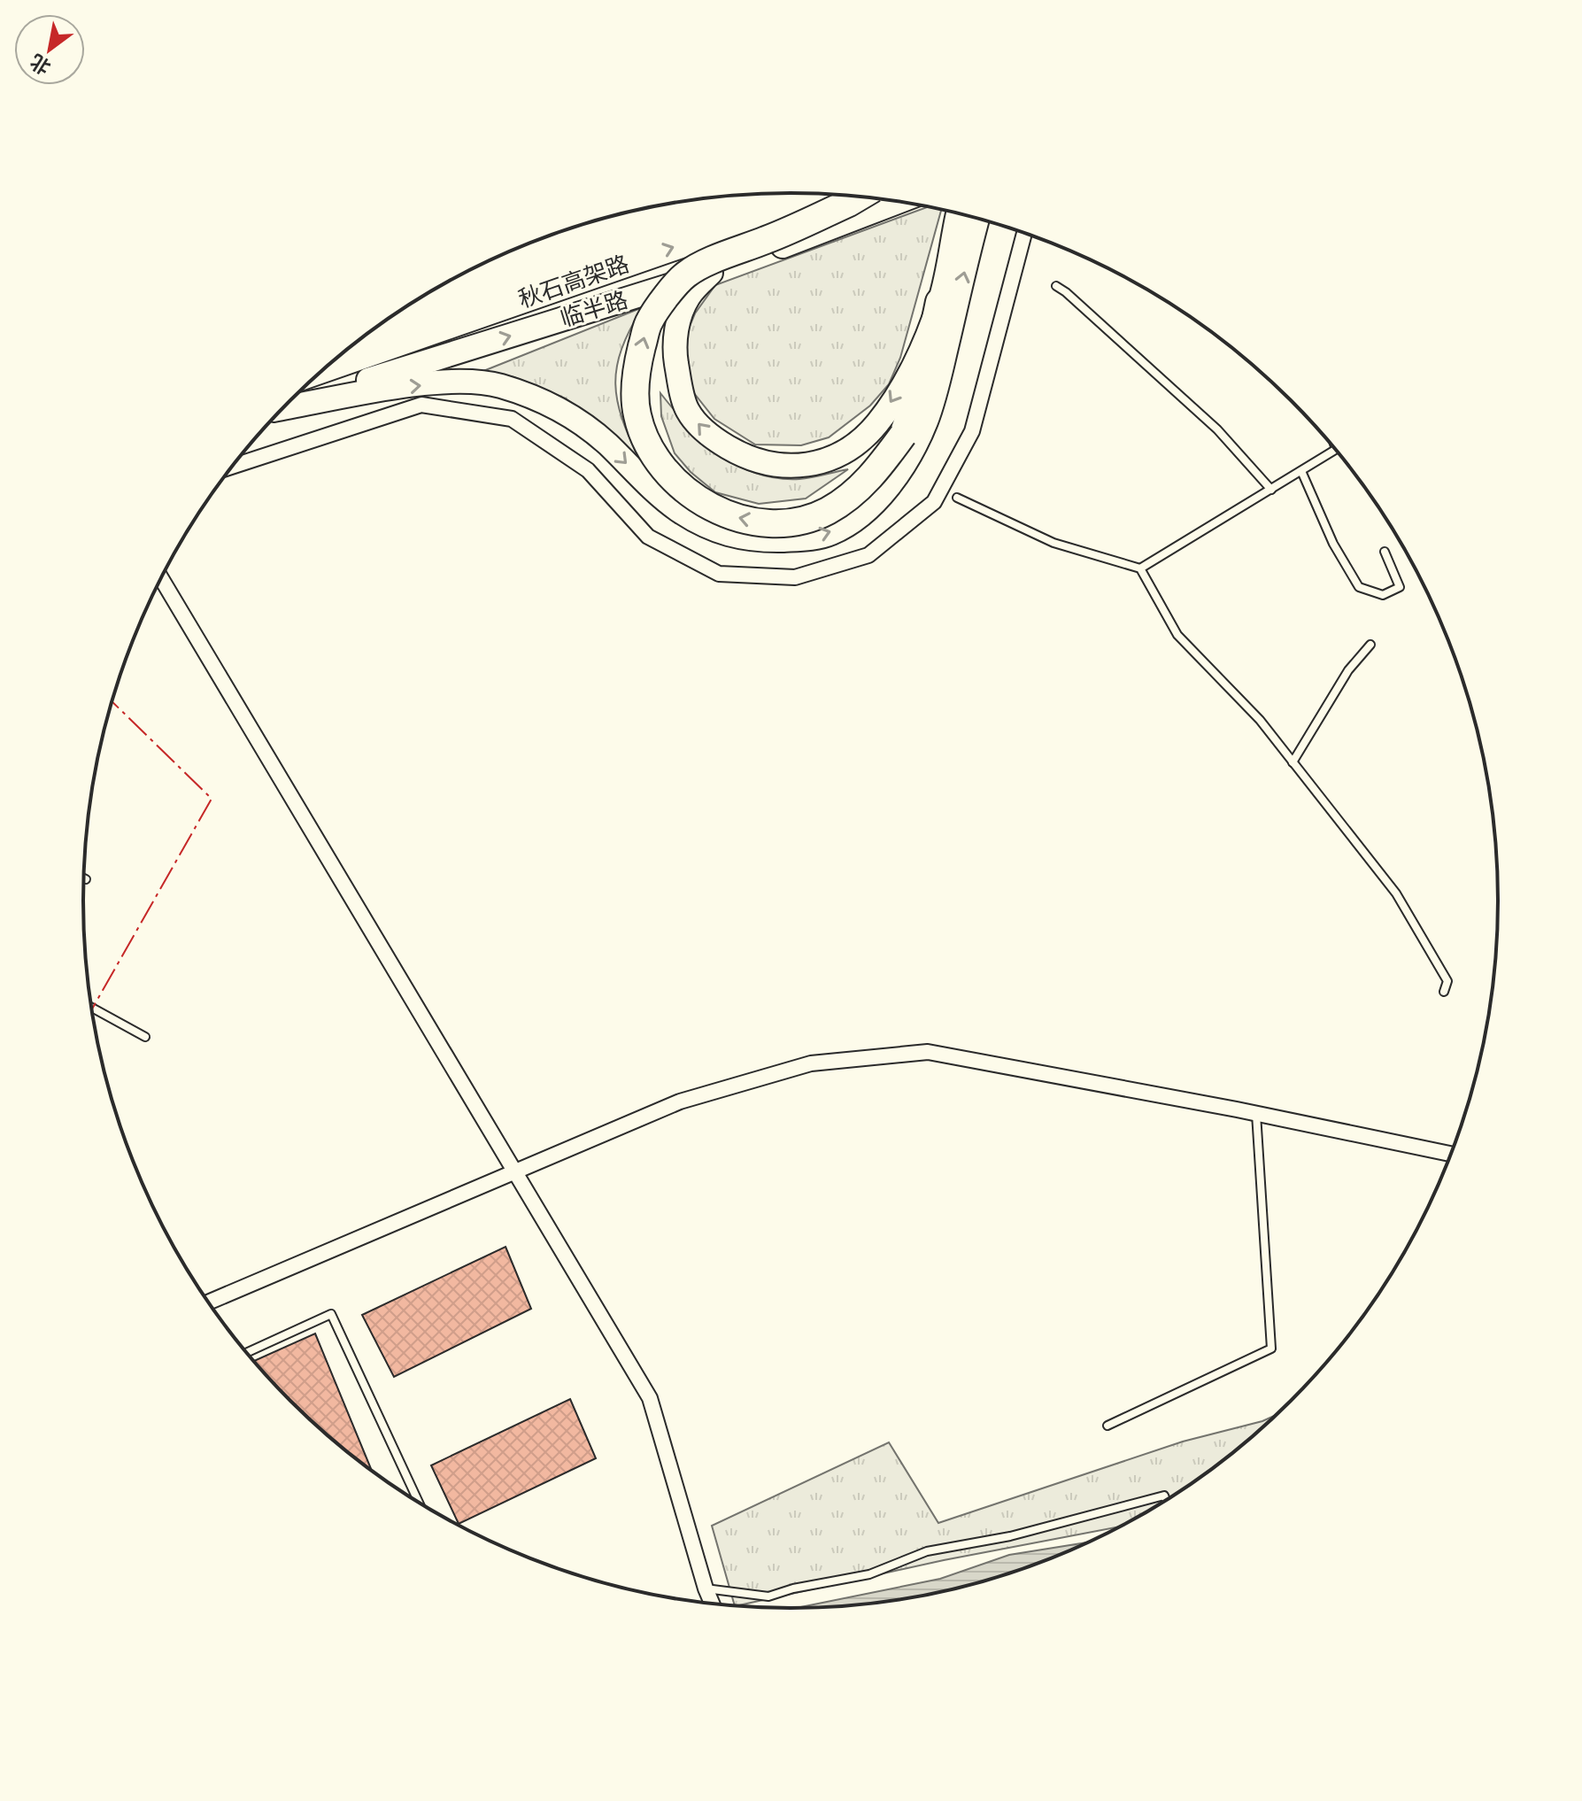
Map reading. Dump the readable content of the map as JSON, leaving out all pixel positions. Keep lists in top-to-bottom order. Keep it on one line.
{"streets":{"highway":["秋石高架路"],"main road":["临半路"]},"north":"bottom left"}
